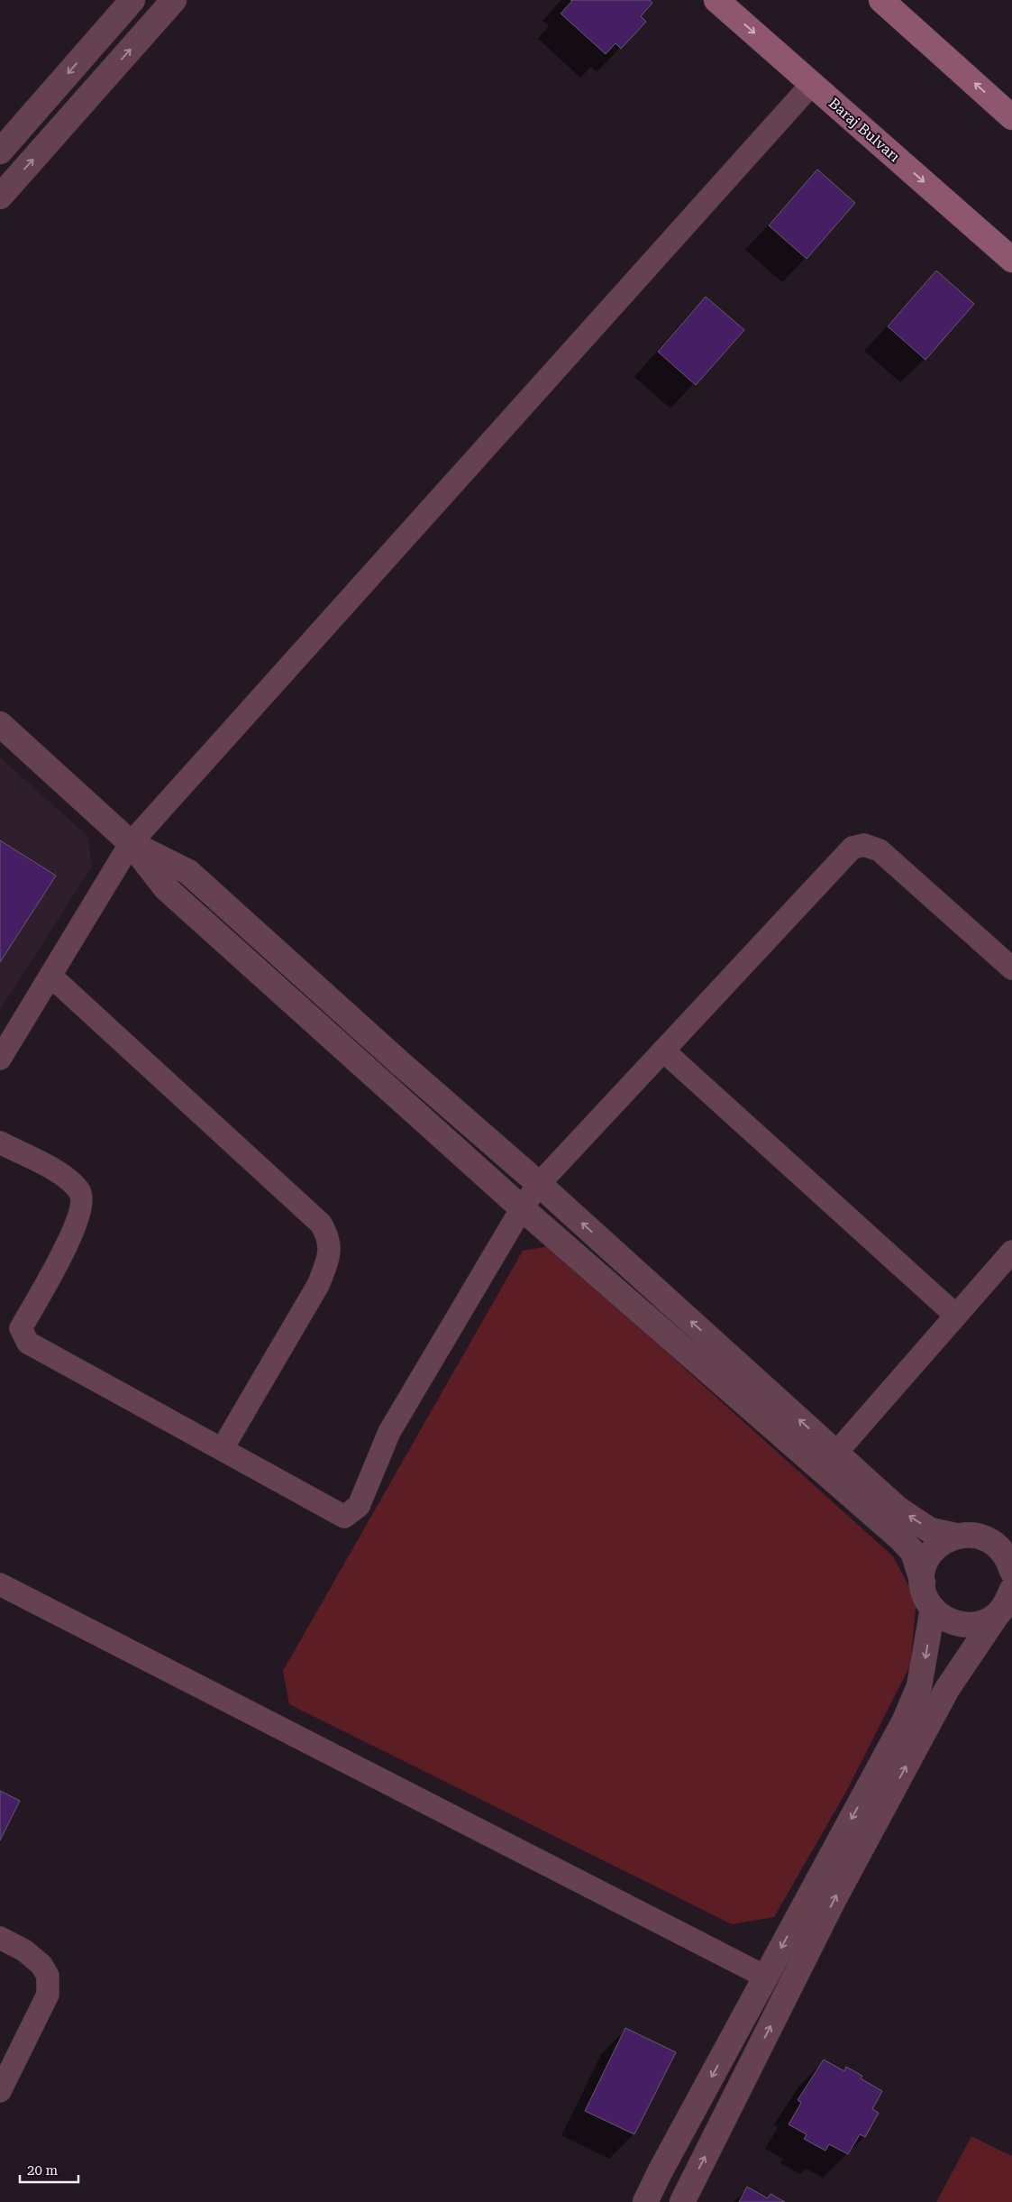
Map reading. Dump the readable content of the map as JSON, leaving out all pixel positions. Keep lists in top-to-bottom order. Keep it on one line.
{"streets":{"main road":["Baraj Bulvarı"]},"scale_bar":"20 m"}
